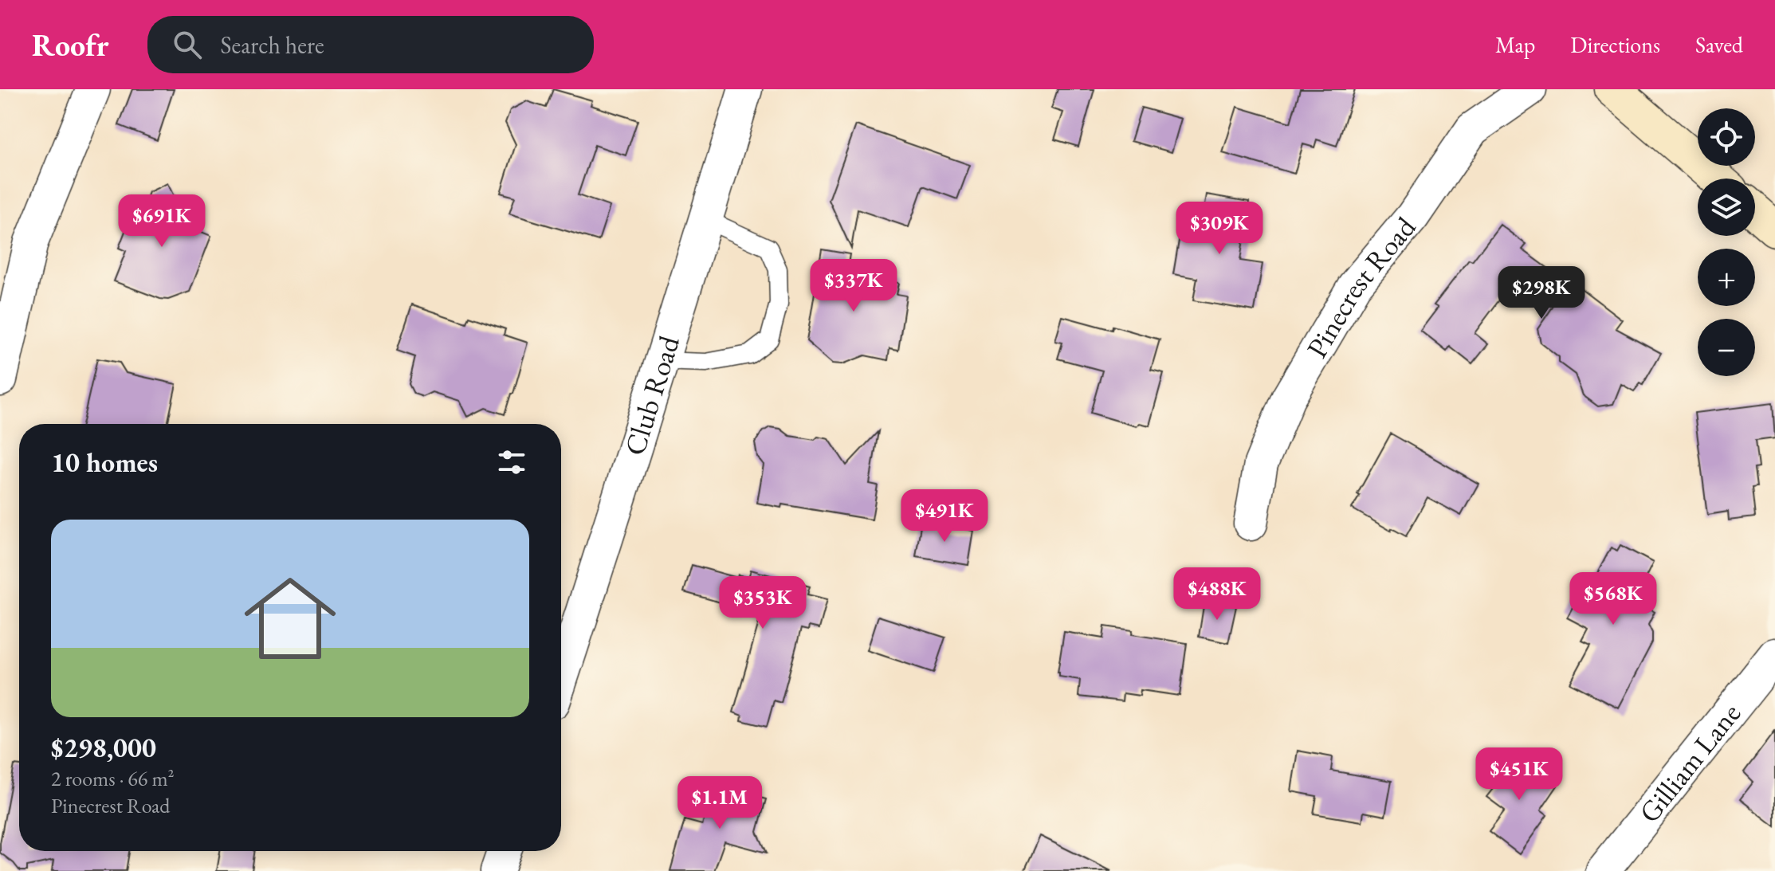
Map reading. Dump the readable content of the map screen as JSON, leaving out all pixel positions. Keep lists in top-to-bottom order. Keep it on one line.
{"streets":{"street":["Pinecrest Road","Club Road","Gilliam Lane"]},"page":{"header":"Roofr","search":"Search here","nav":["Map","Directions","Saved"],"map_buttons":["+","−"],"price":["$691K","$309K","$337K","$298K","$491K","$488K","$568K","$353K","$451K","$1.1M"],"heading":"10 homes","list":[{"name":"$298,000","note":"2 rooms · 66 m² · Pinecrest Road"}]}}
